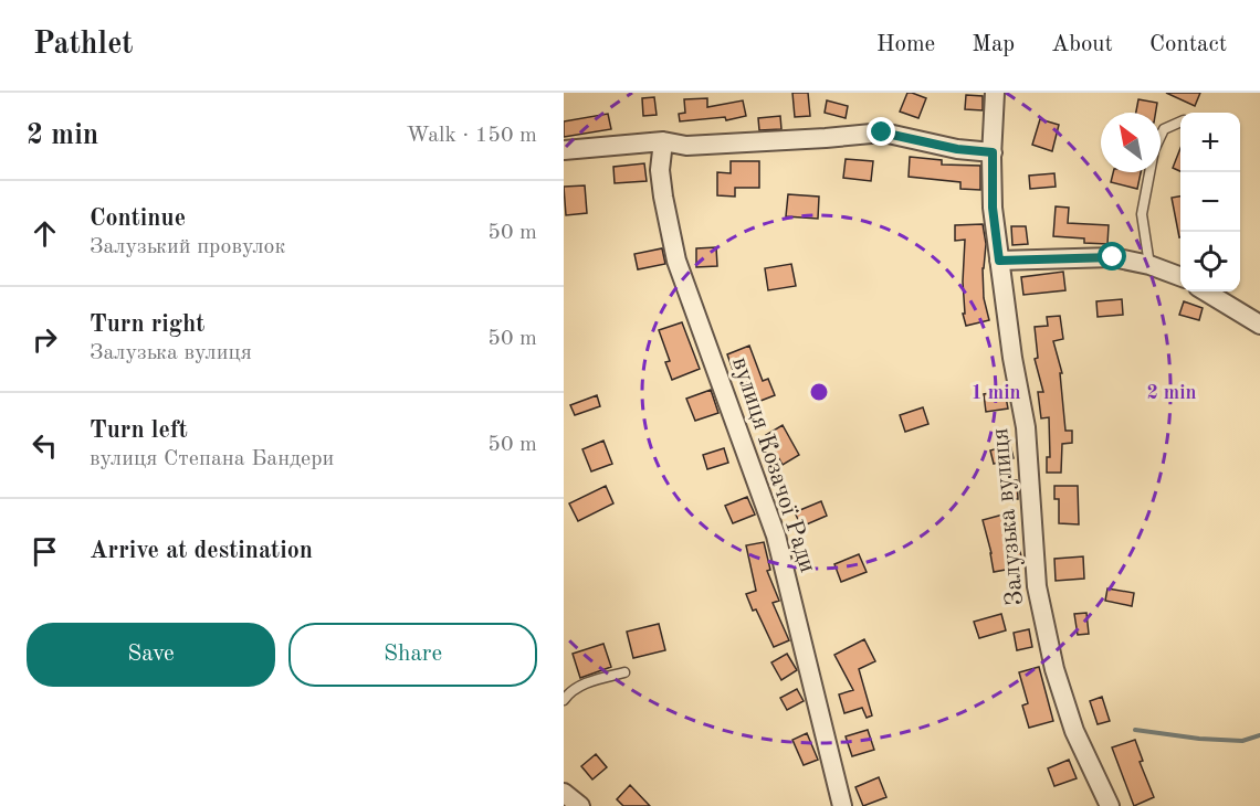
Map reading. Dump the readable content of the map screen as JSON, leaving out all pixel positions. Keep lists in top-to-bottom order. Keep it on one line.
{"streets":{"street":["вулиця Козачої Ради","Залузька вулиця"]},"north":"top left","page":{"header":"Pathlet","nav":["Home","Map","About","Contact"],"heading":["2 min","Walk · 150 m"],"map_buttons":["+","−"],"list":[["Continue","Залузький провулок","50 m"],["Turn right","Залузька вулиця","50 m"],["Turn left","вулиця Степана Бандери","50 m"],"Arrive at destination"],"buttons":["Save","Share"]},"rings":["1 min","2 min"]}
